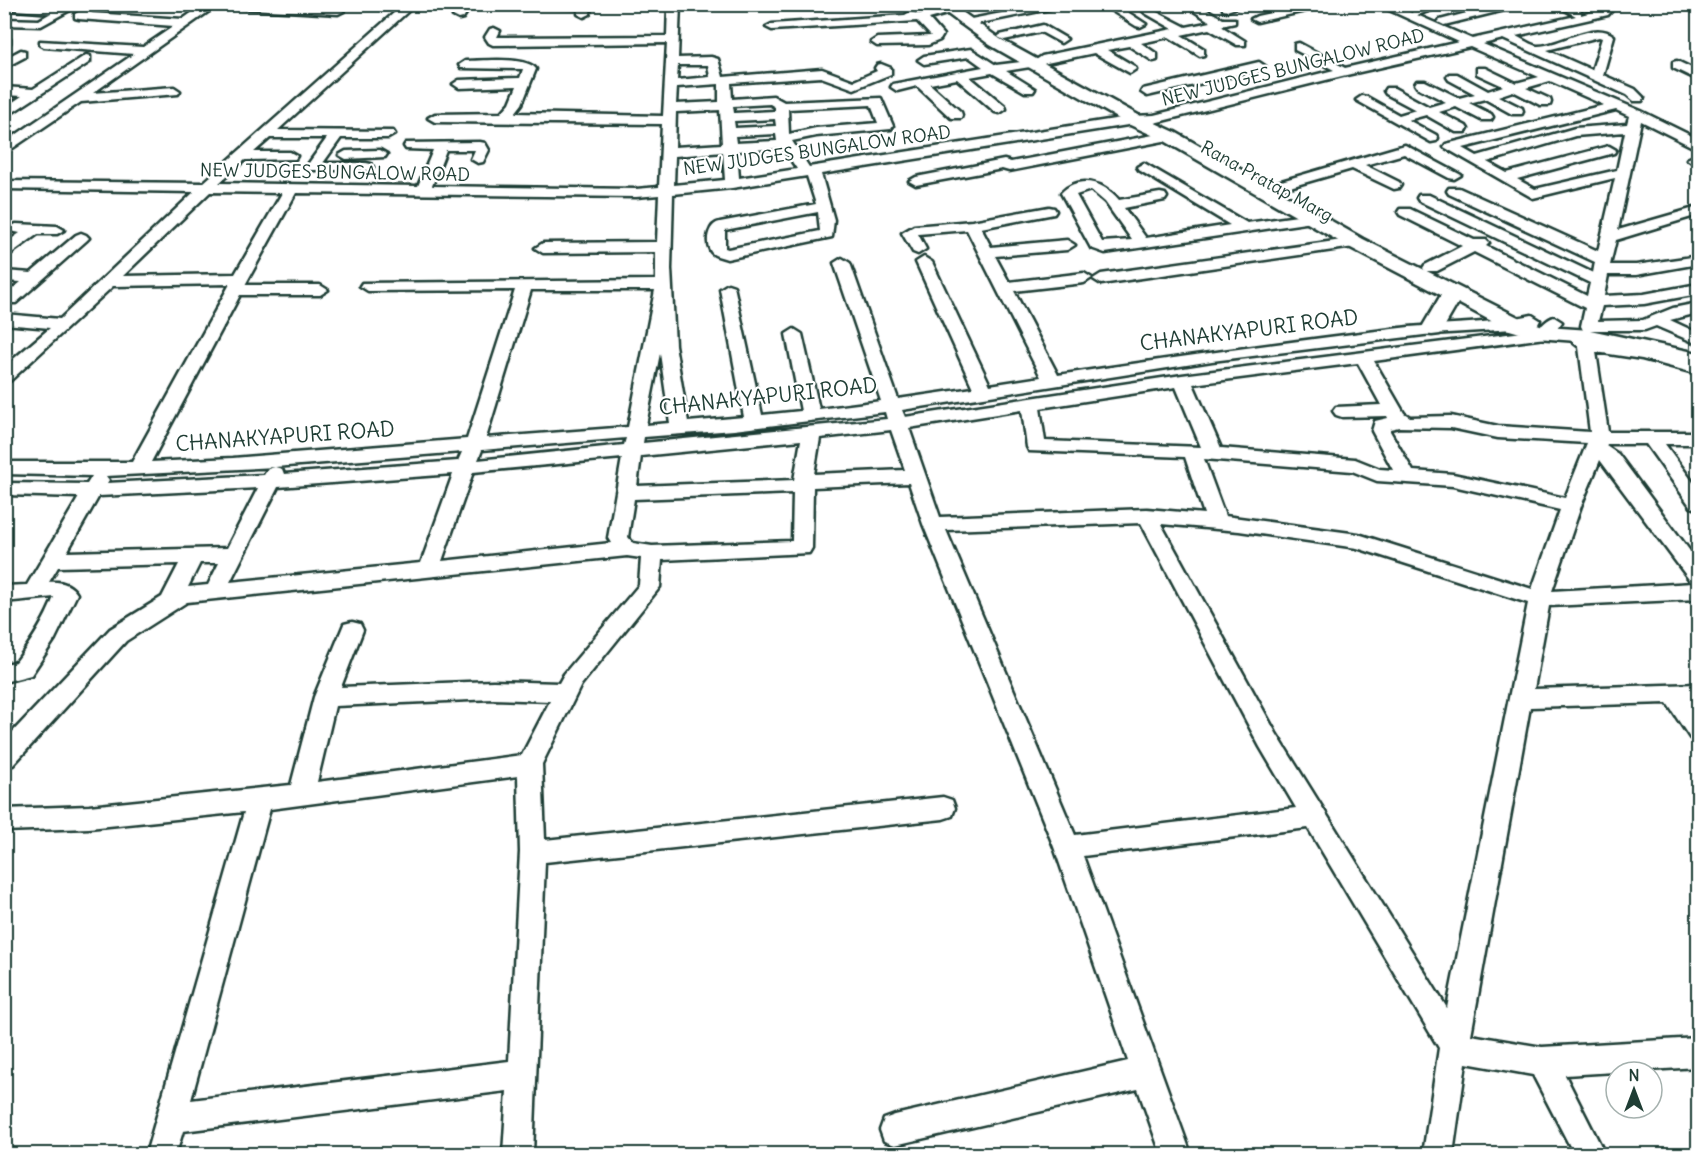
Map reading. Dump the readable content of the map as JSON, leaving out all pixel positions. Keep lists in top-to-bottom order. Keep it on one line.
{"streets":{"main road":["Rana Pratap Marg"],"street":["NEW JUDGES BUNGALOW ROAD","CHANAKYAPURI ROAD"]},"crossings":[["NEW JUDGES BUNGALOW ROAD","Rana Pratap Marg"],["Rana Pratap Marg","CHANAKYAPURI ROAD"]],"north":"top"}
